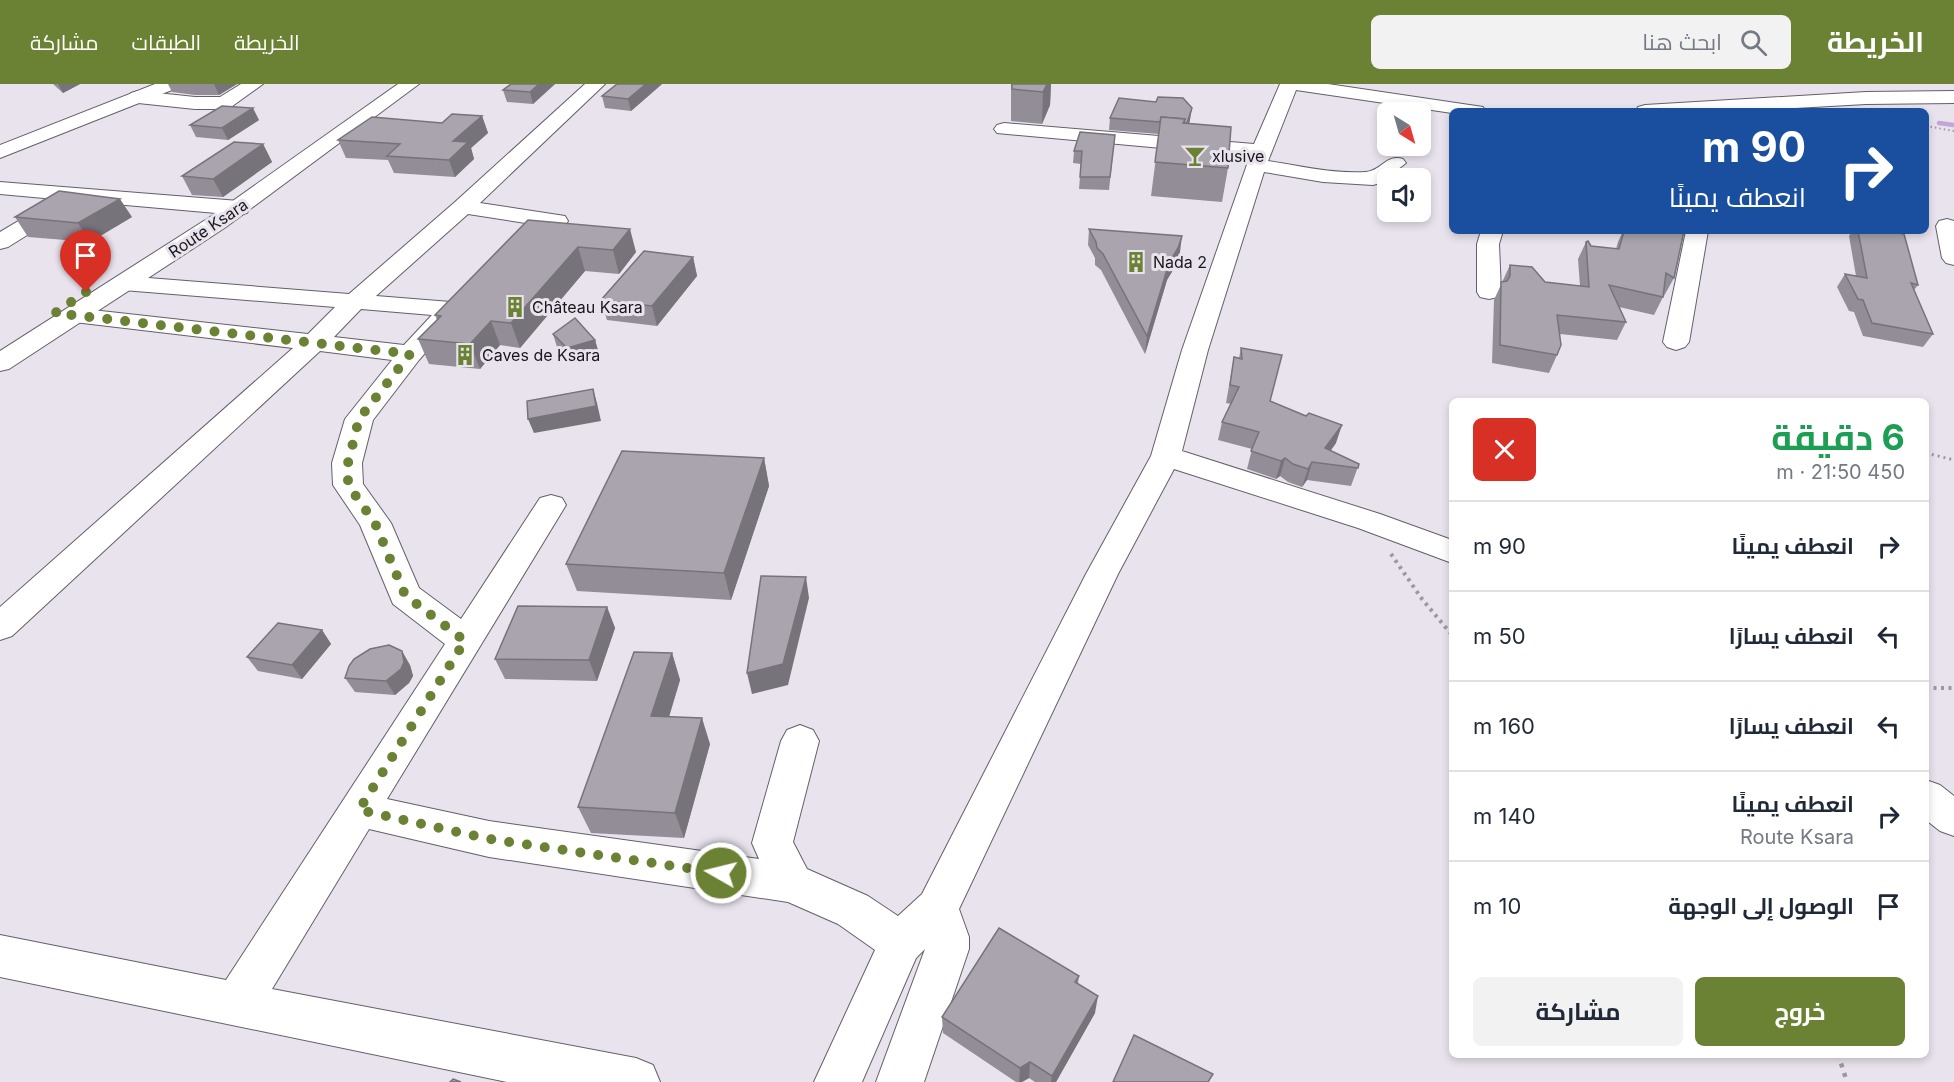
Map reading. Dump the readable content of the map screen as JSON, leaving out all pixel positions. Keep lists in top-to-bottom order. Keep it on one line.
{"streets":{"main road":["Route Ksara"]},"places":{"bar":["xlusive"],"building":["Nada 2","Château Ksara","Caves de Ksara"]},"north":"bottom right","page":{"header":"الخريطة","search":"ابحث هنا","nav":["الخريطة","الطبقات","مشاركة"],"turn":["90 m","انعطف يمينًا"],"heading":["6 دقيقة","450 m · 21:50"],"list":[{"name":"انعطف يمينًا","value":"90 m"},{"name":"انعطف يسارًا","value":"50 m"},{"name":"انعطف يسارًا","value":"160 m"},{"name":"انعطف يمينًا","note":"Route Ksara","value":"140 m"},{"name":"الوصول إلى الوجهة","value":"10 m"}],"buttons":["خروج","مشاركة"]}}
